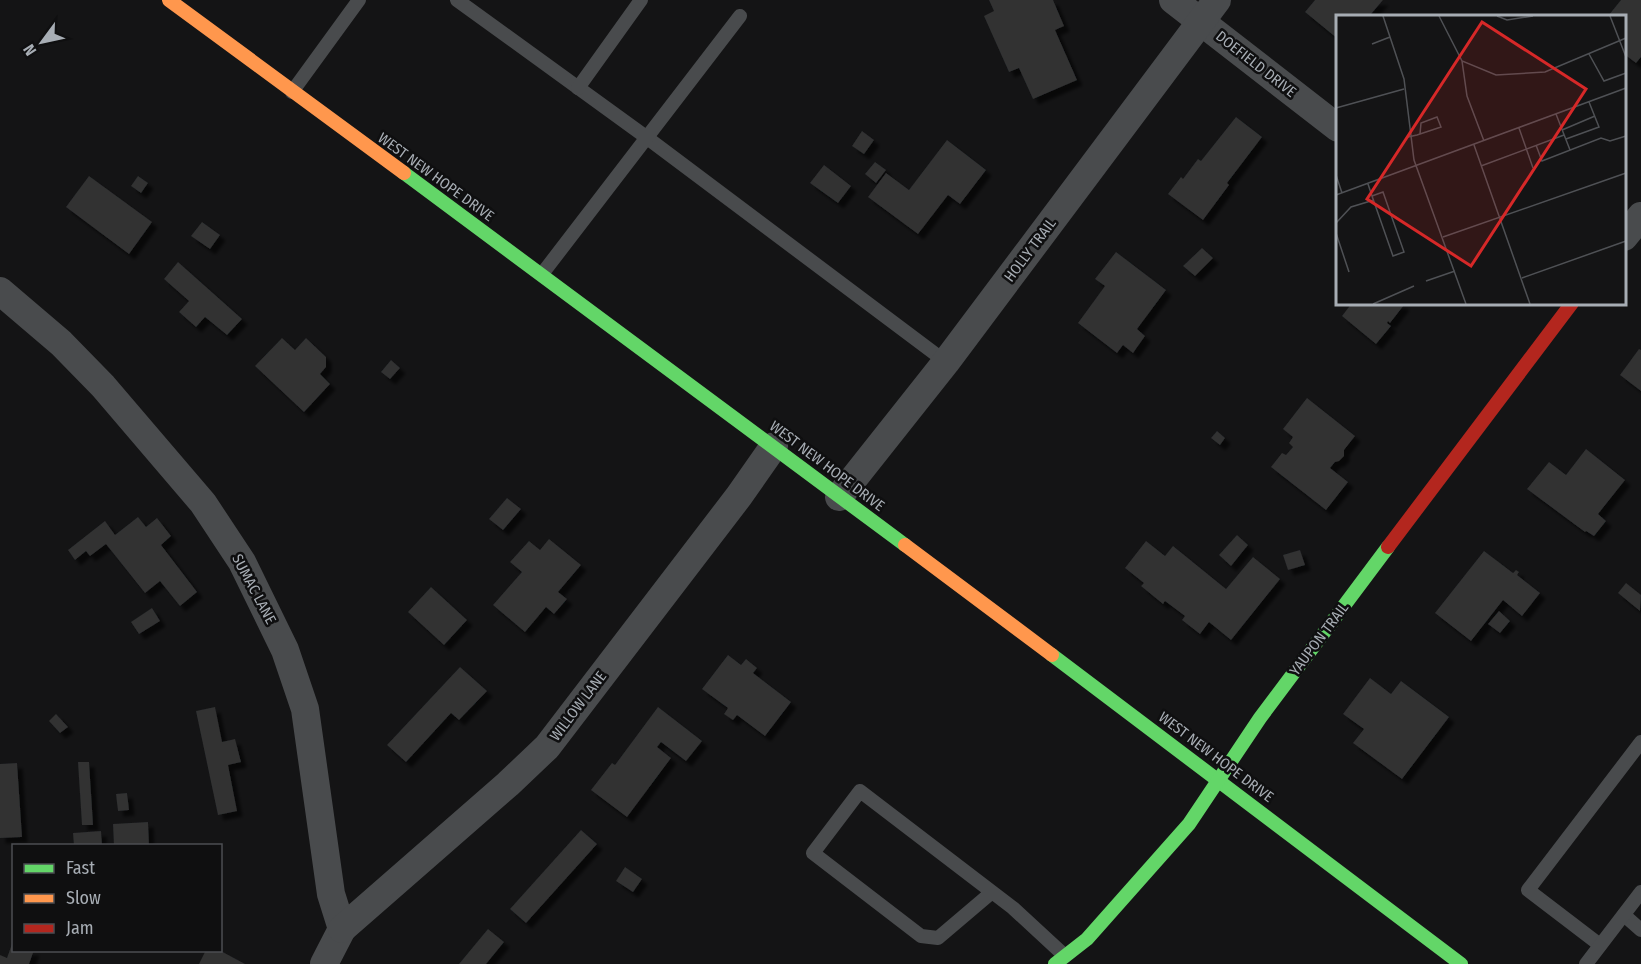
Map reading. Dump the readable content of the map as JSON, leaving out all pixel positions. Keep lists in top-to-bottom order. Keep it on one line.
{"streets":{"main road":["WEST NEW HOPE DRIVE","YAUPON TRAIL"],"street":["DOEFIELD DRIVE","HOLLY TRAIL","SUMAC LANE","WILLOW LANE"]},"crossings":[["DOEFIELD DRIVE","HOLLY TRAIL"],["WEST NEW HOPE DRIVE","HOLLY TRAIL"],["WEST NEW HOPE DRIVE","YAUPON TRAIL"],["WEST NEW HOPE DRIVE","WILLOW LANE"],["SUMAC LANE","WILLOW LANE"]],"legend":["Fast","Slow","Jam"],"north":"bottom left"}
